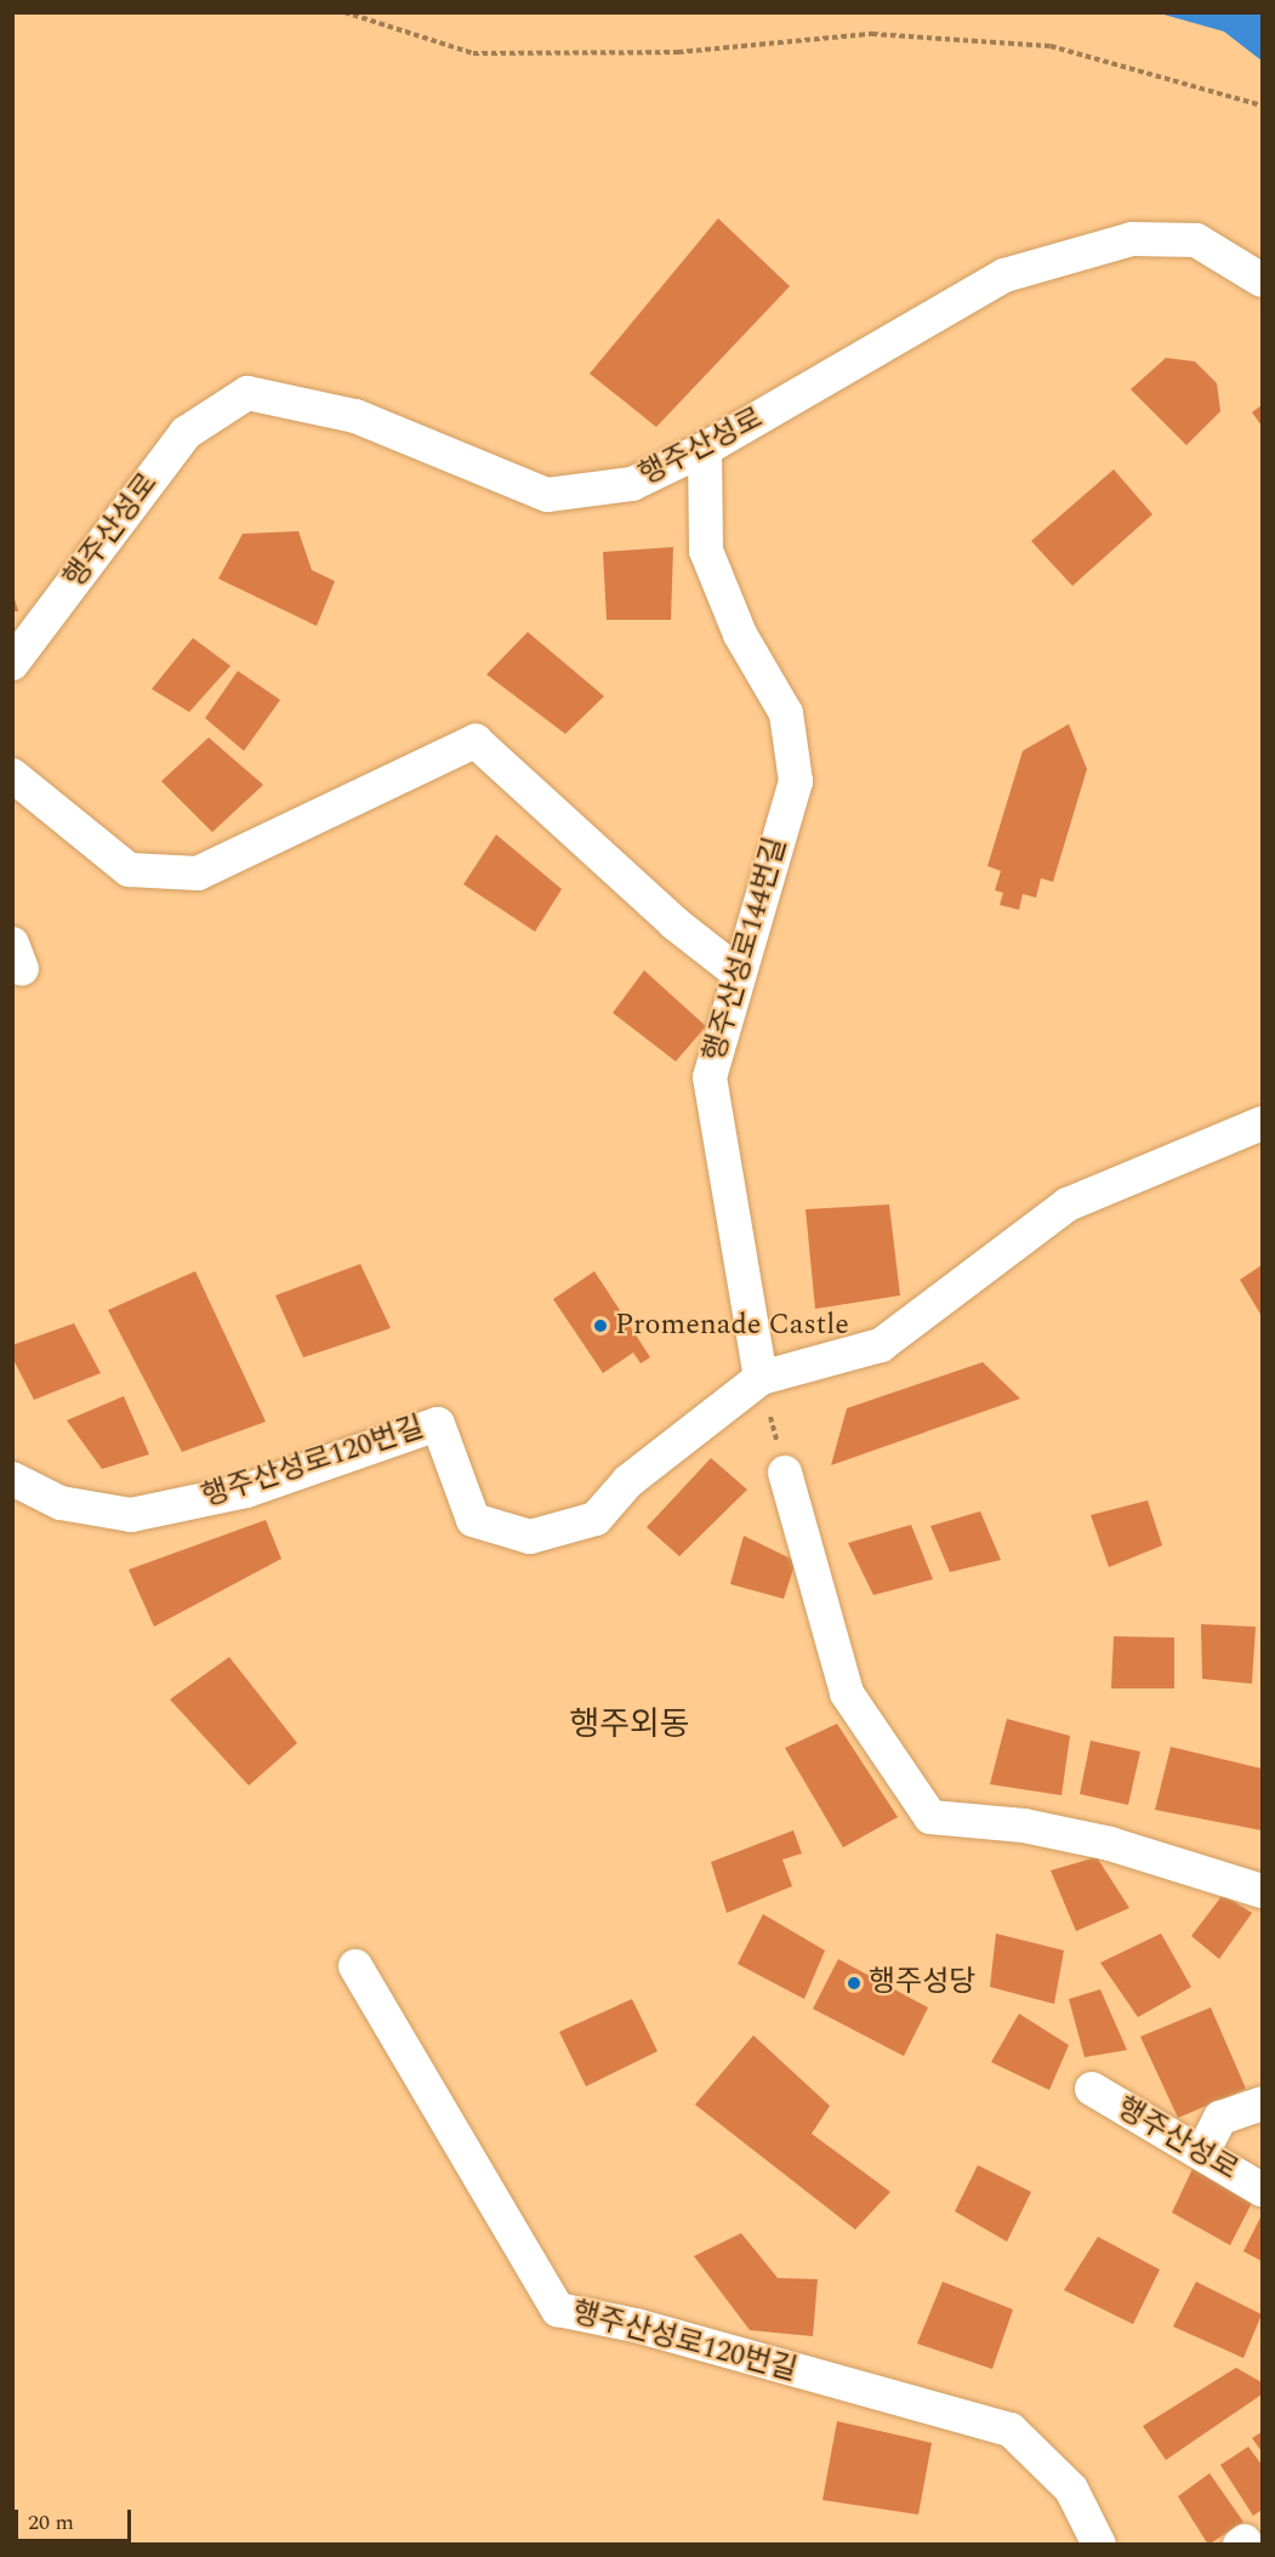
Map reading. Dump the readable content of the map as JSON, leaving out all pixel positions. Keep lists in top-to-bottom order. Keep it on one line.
{"streets":{"street":["행주산성로","행주산성로144번길","행주산성로120번길"]},"crossings":[["행주산성로","행주산성로144번길"],["행주산성로144번길","행주산성로120번길"]],"districts":["행주외동"],"places":["Promenade Castle","행주성당"],"scale_bar":"20 m"}
